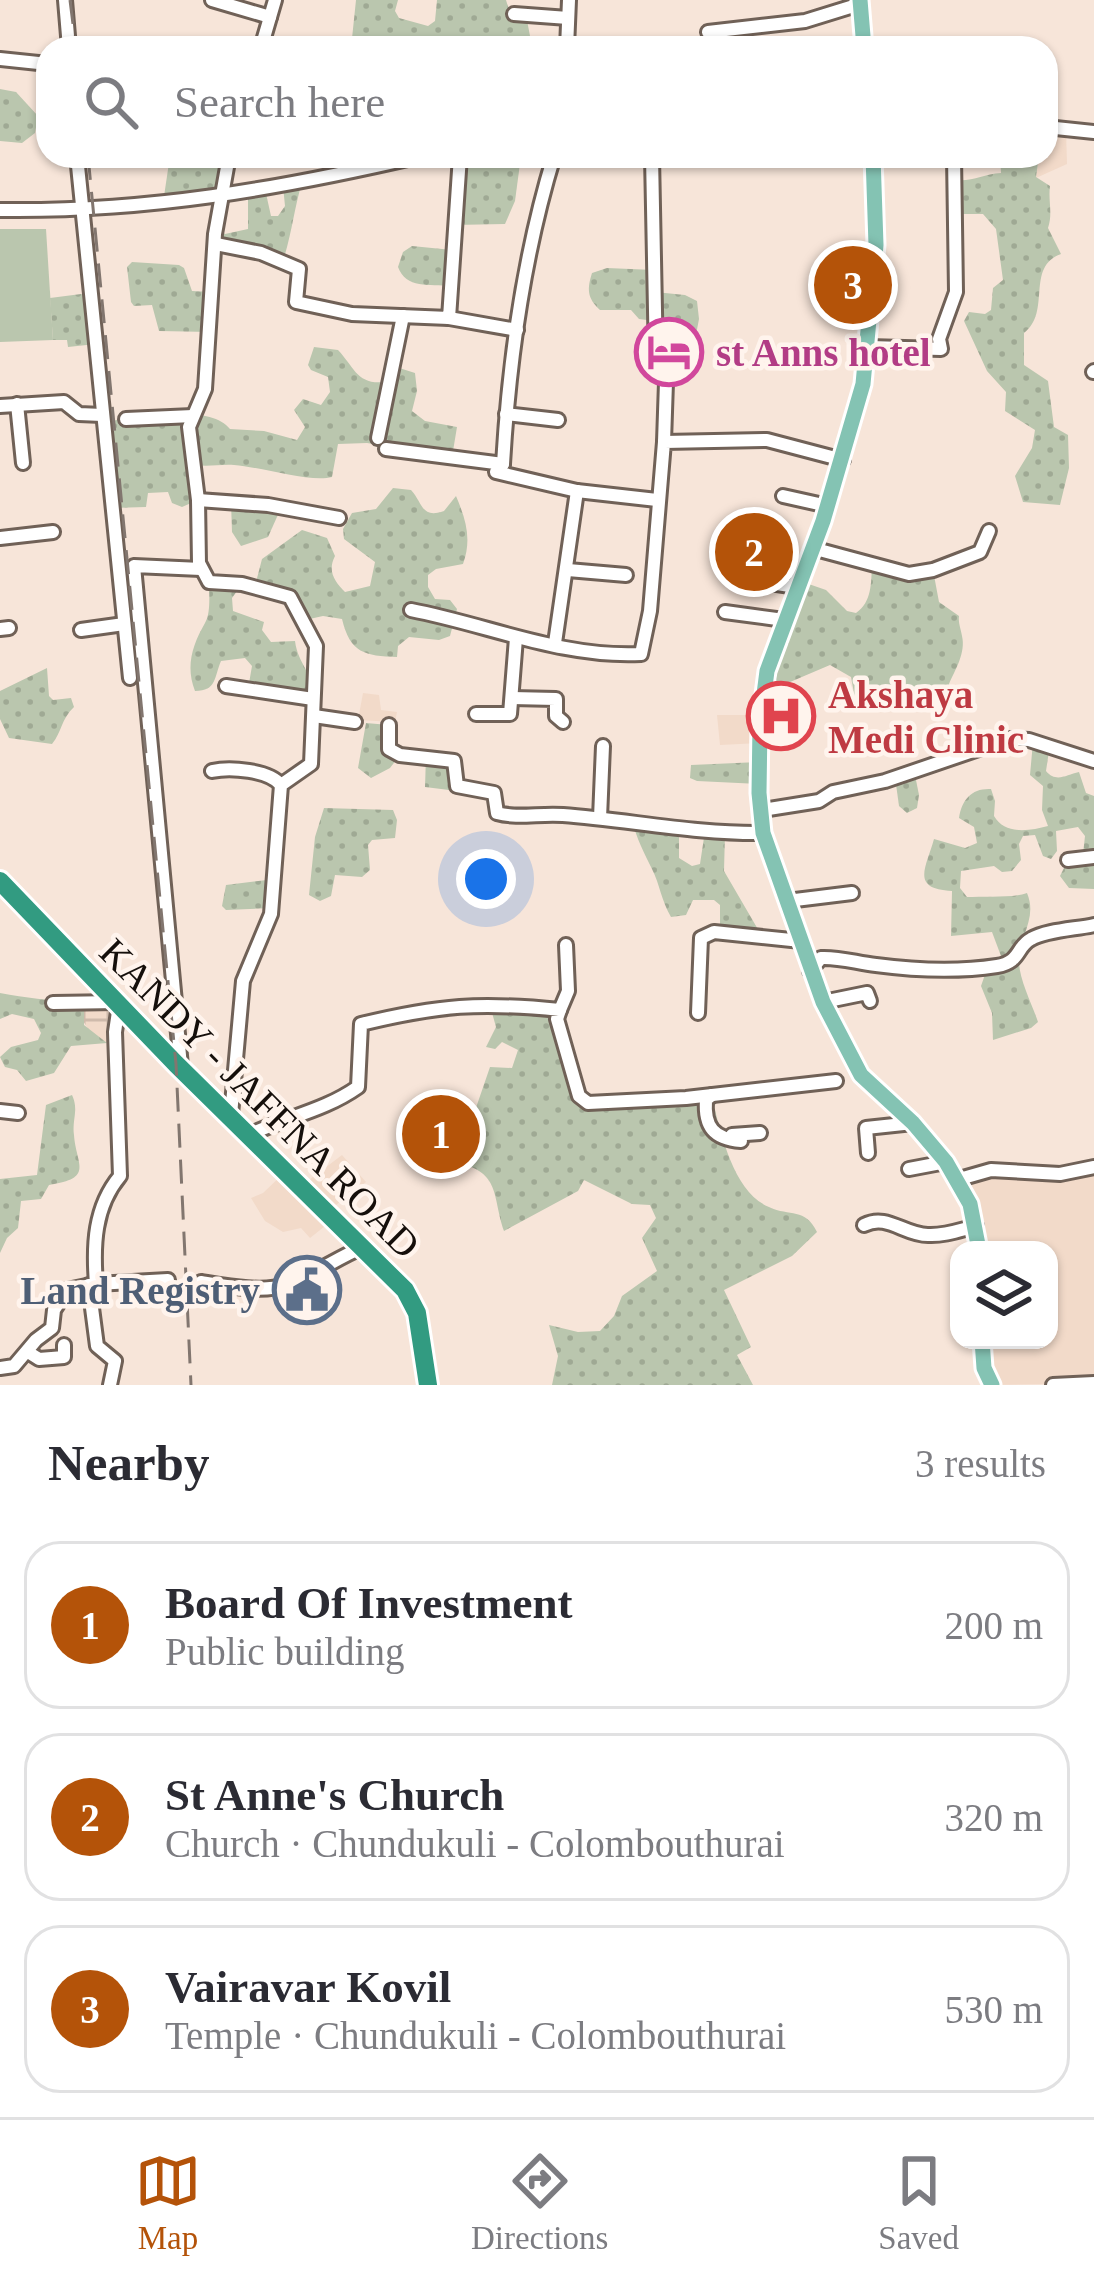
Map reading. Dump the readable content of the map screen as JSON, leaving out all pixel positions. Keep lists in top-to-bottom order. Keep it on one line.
{"streets":{"highway":["KANDY - JAFFNA ROAD"]},"places":{"hotel":["st Anns hotel"],"hospital":["Akshaya Medi Clinic"],"public building":["Land Registry"]},"page":{"search":"Search here","pins":["3","2","1"],"heading":["Nearby","3 results"],"list":[{"mark":"1","name":"Board Of Investment","note":"Public building","value":"200 m"},{"mark":"2","name":"St Anne's Church","note":"Church · Chundukuli - Colombouthurai","value":"320 m"},{"mark":"3","name":"Vairavar Kovil","note":"Temple · Chundukuli - Colombouthurai","value":"530 m"}],"nav":["Map","Directions","Saved"]}}
